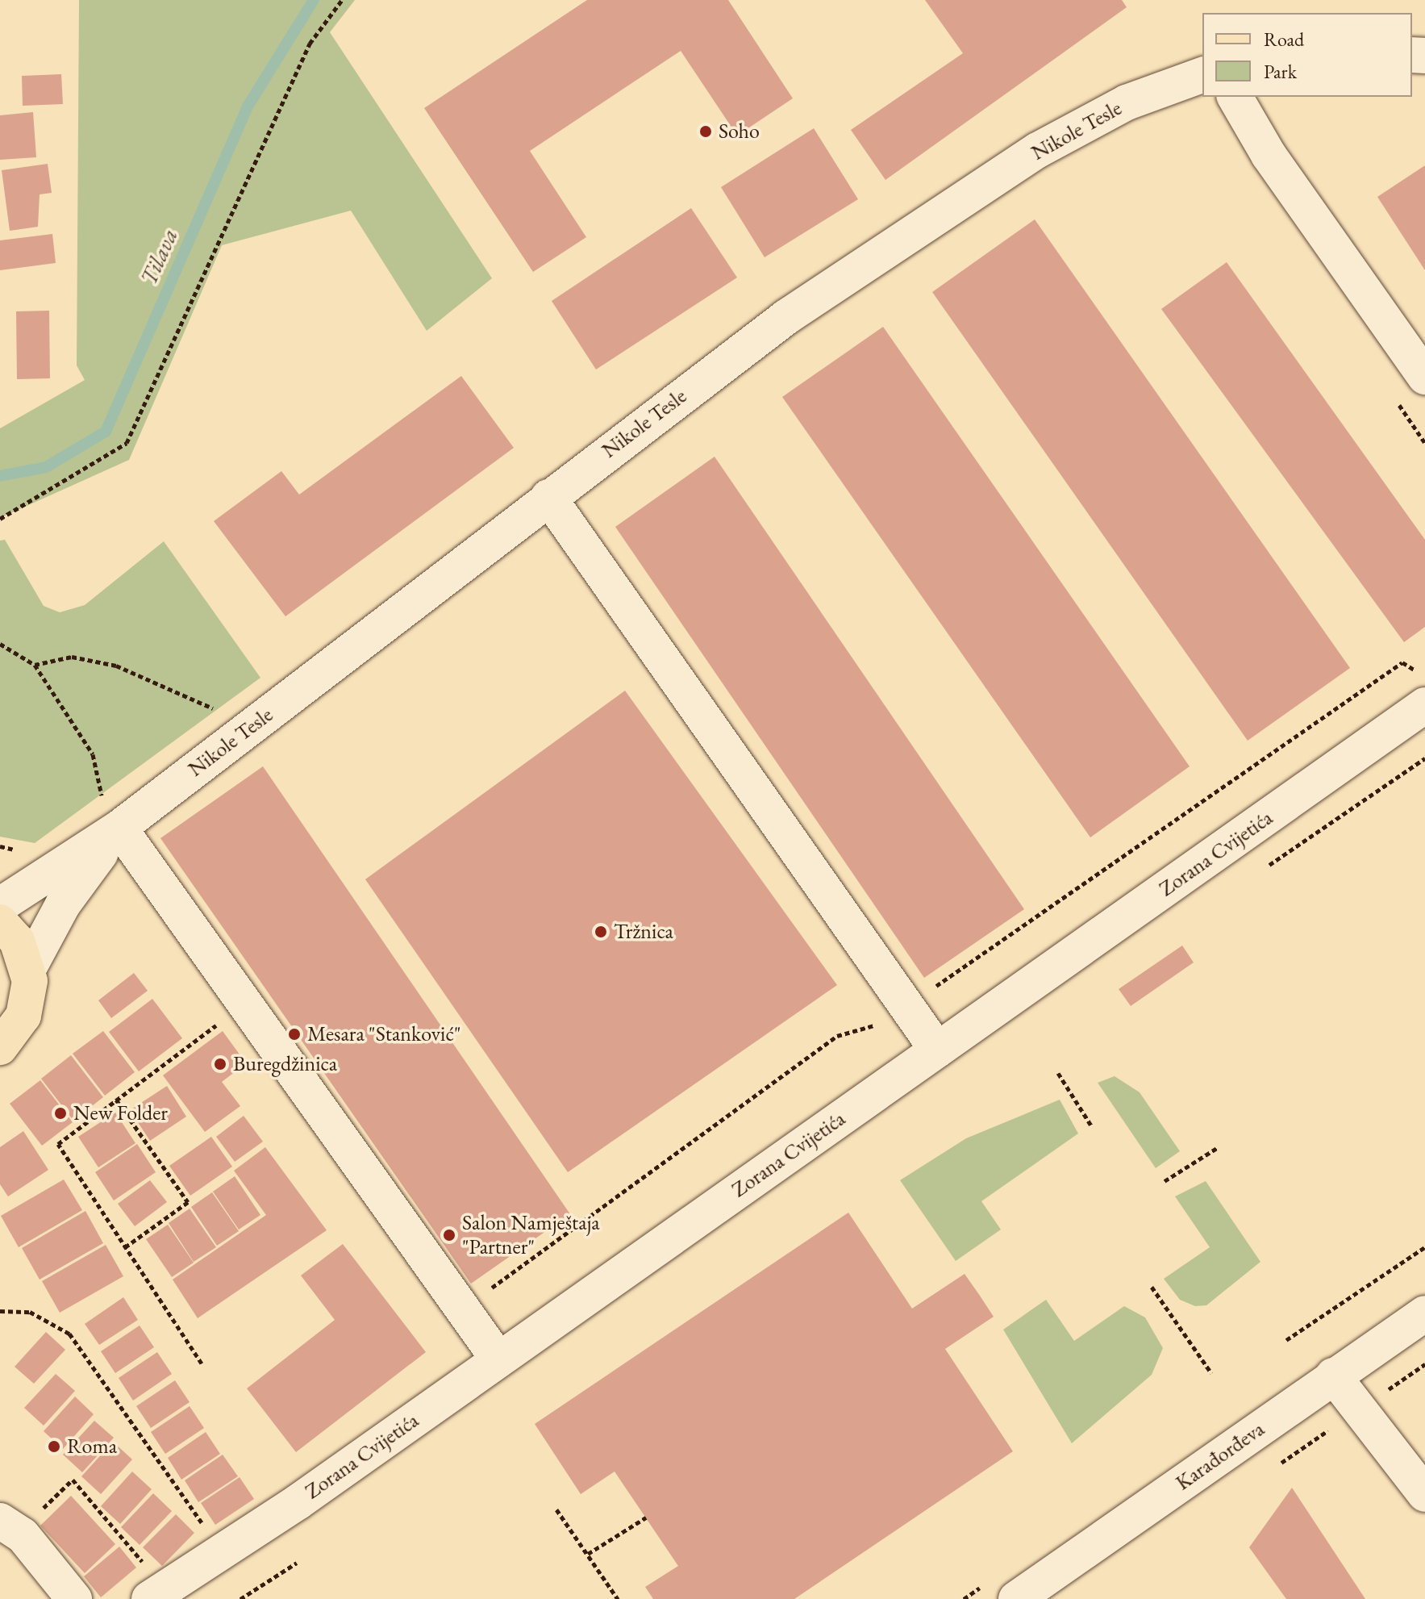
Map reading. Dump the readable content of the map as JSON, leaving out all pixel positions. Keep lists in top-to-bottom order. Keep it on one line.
{"streets":{"street":["Nikole Tesle","Zorana Cvijetića","Karađorđeva"]},"water":["Tilava"],"places":["Soho","Tržnica","Mesara \"Stanković\"","Buregdžinica","New Folder","Salon Namještaja \"Partner\"","Roma"],"legend":["Road","Park"]}
